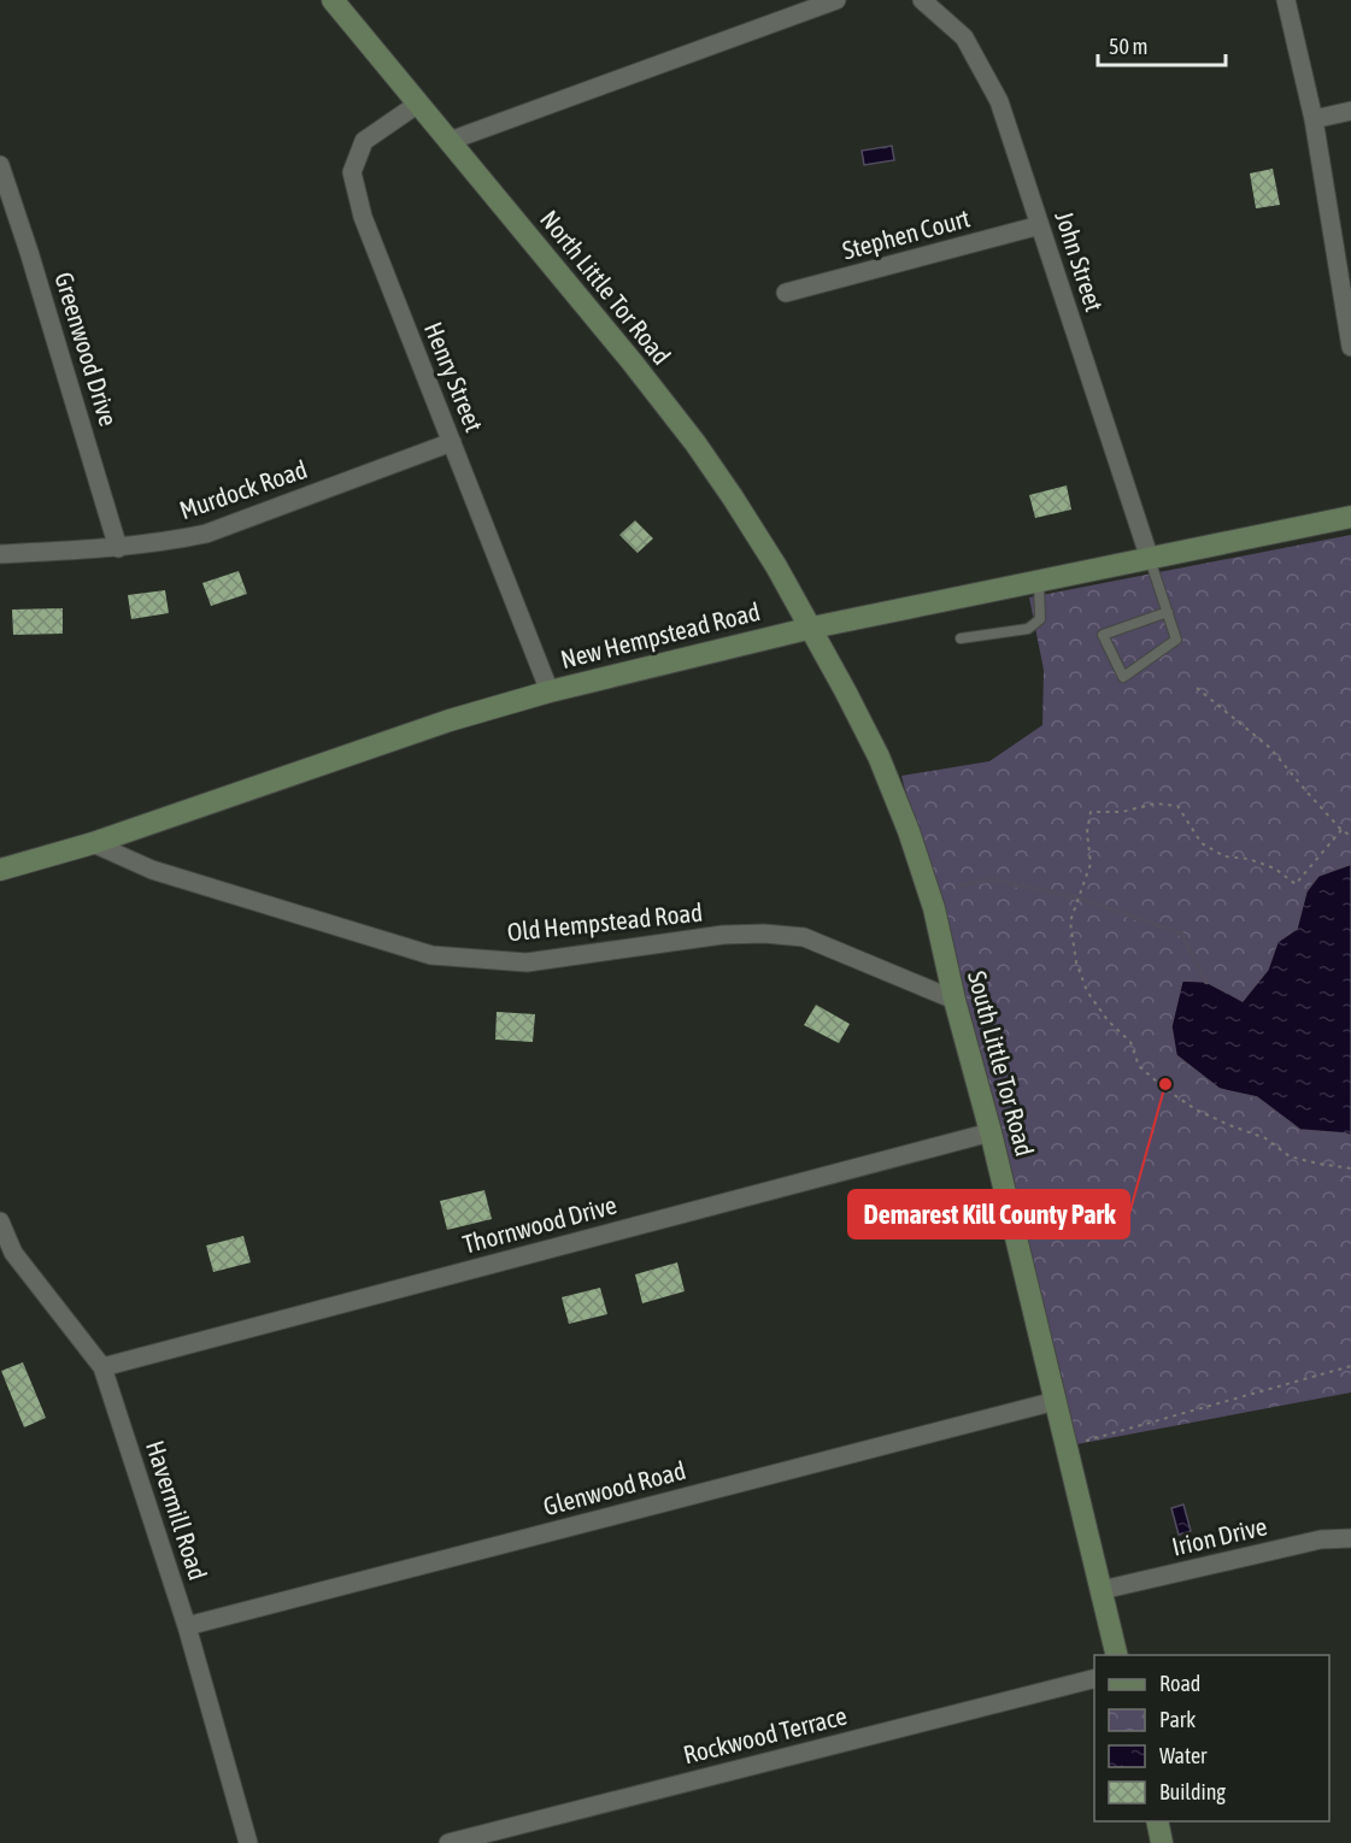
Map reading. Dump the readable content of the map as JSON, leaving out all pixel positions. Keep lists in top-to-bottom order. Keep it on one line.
{"streets":{"street":["Stephen Court","John Street","North Little Tor Road","Greenwood Drive","Henry Street","Murdock Road","New Hempstead Road","Old Hempstead Road","South Little Tor Road","Thornwood Drive","Glenwood Road","Havermill Road","Irion Drive","Rockwood Terrace"]},"crossings":[["Stephen Court","John Street"],["John Street","New Hempstead Road"],["North Little Tor Road","Henry Street"],["North Little Tor Road","New Hempstead Road"],["North Little Tor Road","South Little Tor Road"],["Greenwood Drive","Murdock Road"],["Henry Street","Murdock Road"],["Henry Street","New Hempstead Road"],["New Hempstead Road","Old Hempstead Road"],["New Hempstead Road","South Little Tor Road"],["Old Hempstead Road","South Little Tor Road"],["South Little Tor Road","Thornwood Drive"],["South Little Tor Road","Glenwood Road"],["South Little Tor Road","Irion Drive"],["Thornwood Drive","Havermill Road"],["Glenwood Road","Havermill Road"]],"places":["Demarest Kill County Park"],"legend":["Road","Park","Water","Building"],"scale_bar":"50 m"}
